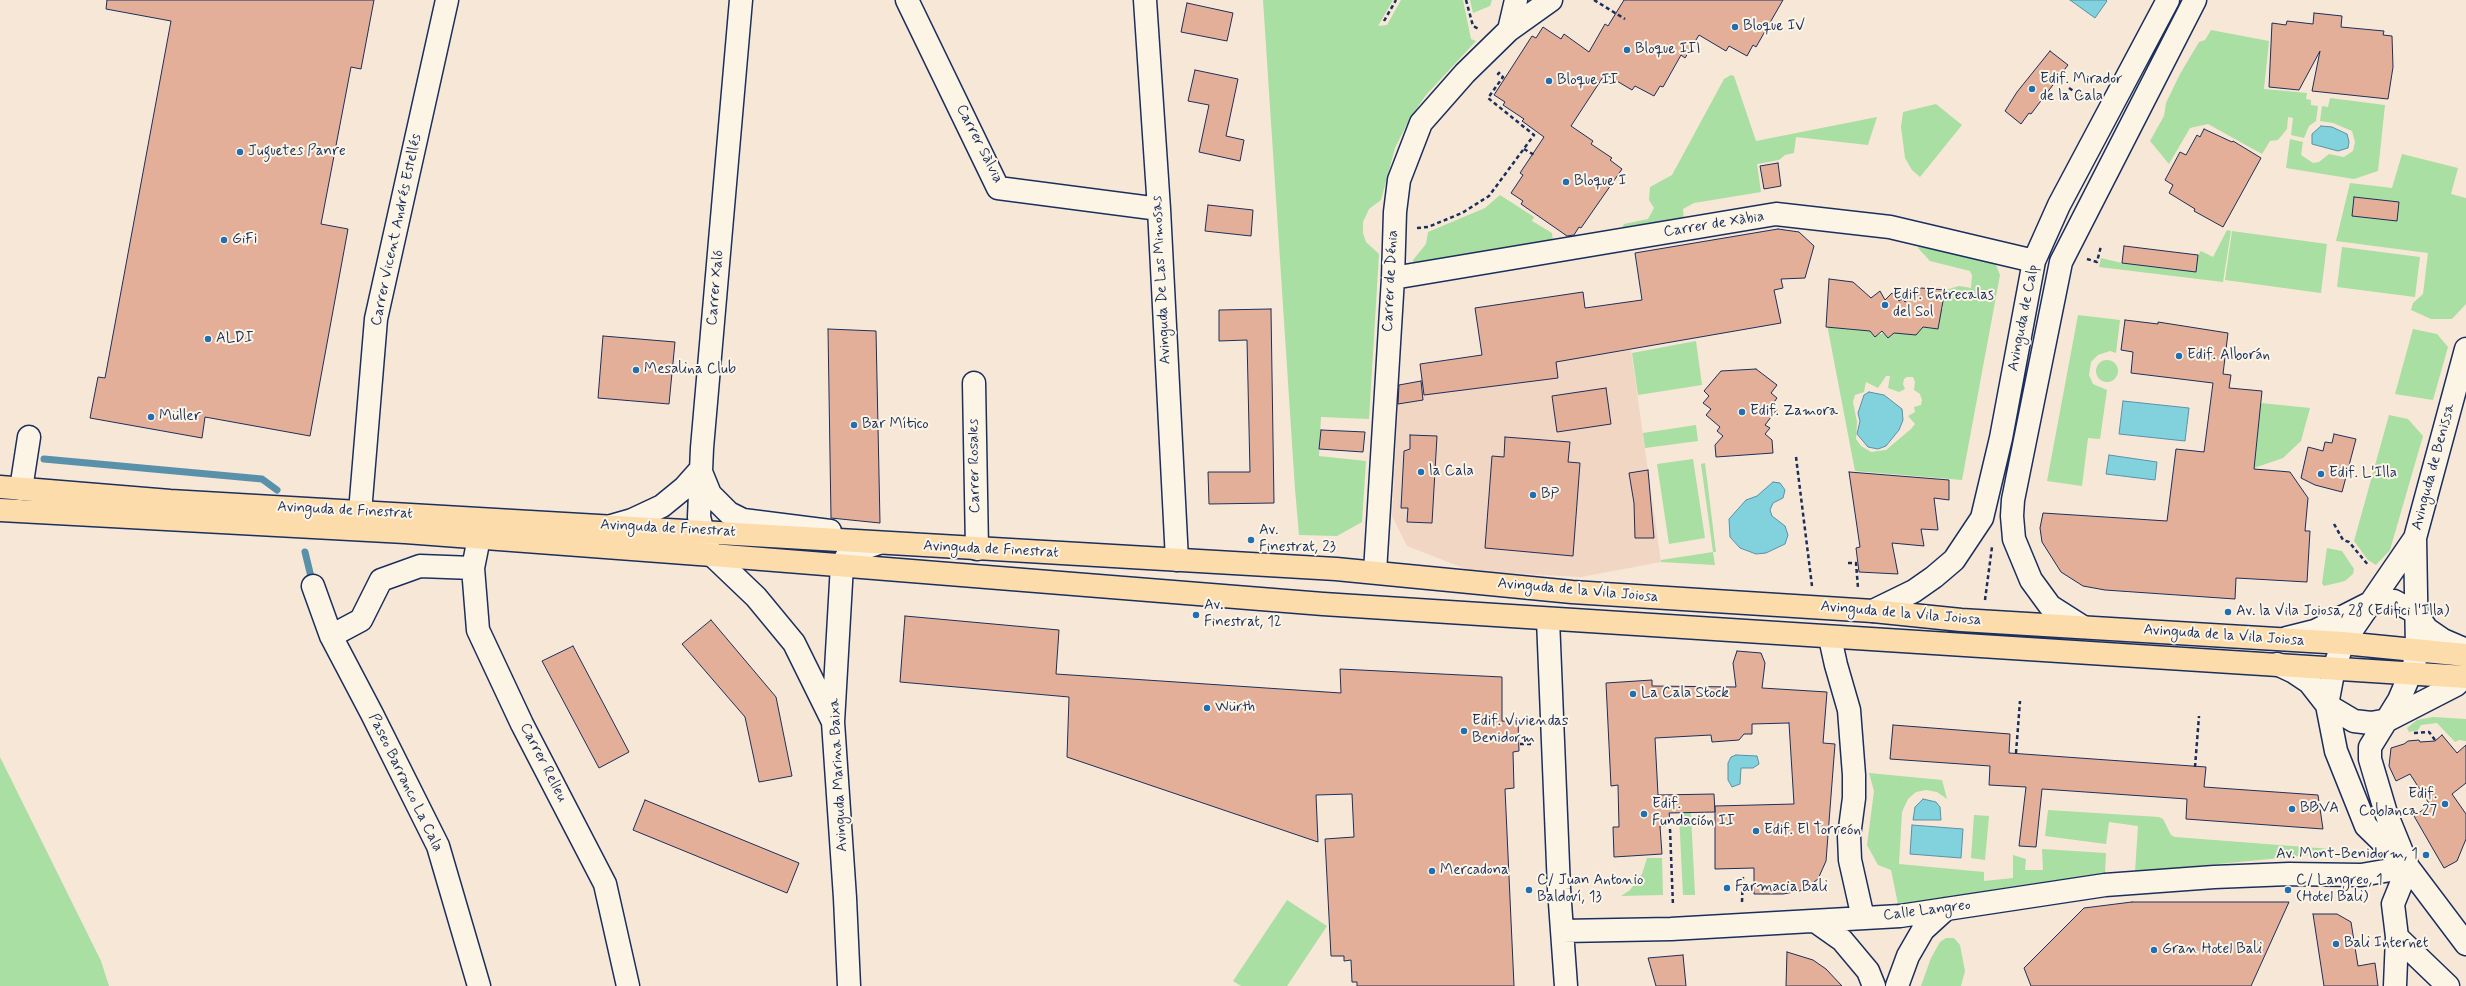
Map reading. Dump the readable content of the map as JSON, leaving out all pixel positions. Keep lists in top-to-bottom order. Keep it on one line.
{"streets":{"main road":["Avinguda de Finestrat","Avinguda de la Vila Joiosa"],"street":["Carrer Sàlvia","Carrer de Xàbia","Carrer Vicent Andrés Estellés","Avinguda De Las Mimosas","Carrer de Dénia","Carrer Xaló","Avinguda de Calp","Carrer Rosales","Avinguda de Benissa","Carrer Relleu","Avinguda Marina Baixa","Paseo Barranco La Cala","Calle Langreo"]},"crossings":[["Carrer Sàlvia","Avinguda De Las Mimosas"],["Carrer de Xàbia","Carrer de Dénia"],["Carrer de Xàbia","Avinguda de Calp"],["Carrer Vicent Andrés Estellés","Avinguda de Finestrat"],["Avinguda De Las Mimosas","Avinguda de Finestrat"],["Carrer de Dénia","Avinguda de la Vila Joiosa"],["Carrer Xaló","Avinguda de Finestrat"],["Avinguda de Calp","Avinguda de la Vila Joiosa"],["Carrer Rosales","Avinguda de Finestrat"],["Avinguda de Benissa","Avinguda de la Vila Joiosa"],["Avinguda de Benissa","Calle Langreo"],["Avinguda de Finestrat","Avinguda de la Vila Joiosa"],["Avinguda de Finestrat","Carrer Relleu"],["Avinguda de Finestrat","Avinguda Marina Baixa"]],"places":["Bloque IV","Bloque III","Bloque II","Edif. Mirador de la Cala","Juguetes Panre","Bloque I","GiFi","Edif. Entrecalas del Sol","ALDI","Edif. Alborán","Mesalina Club","Edif. Zamora","Müller","Bar Mítico","la Cala","Edif. L'Illa","BP","Av. Finestrat, 23","Av. la Vila Joiosa, 28 (Edifici l'Illa)","Av. Finestrat, 12","La Cala Stock","Würth","Edif. Viviendas Benidorm","Edif. Coblanca 27","BBVA","Edif. Fundación II","Edif. El Torreón","Av. Mont-Benidorm, 1","Mercadona","Farmacia Bali","C/ Juan Antonio Baldoví, 13","C/ Langreo, 1 (Hotel Bali)","Bali Internet","Gran Hotel Bali"]}
